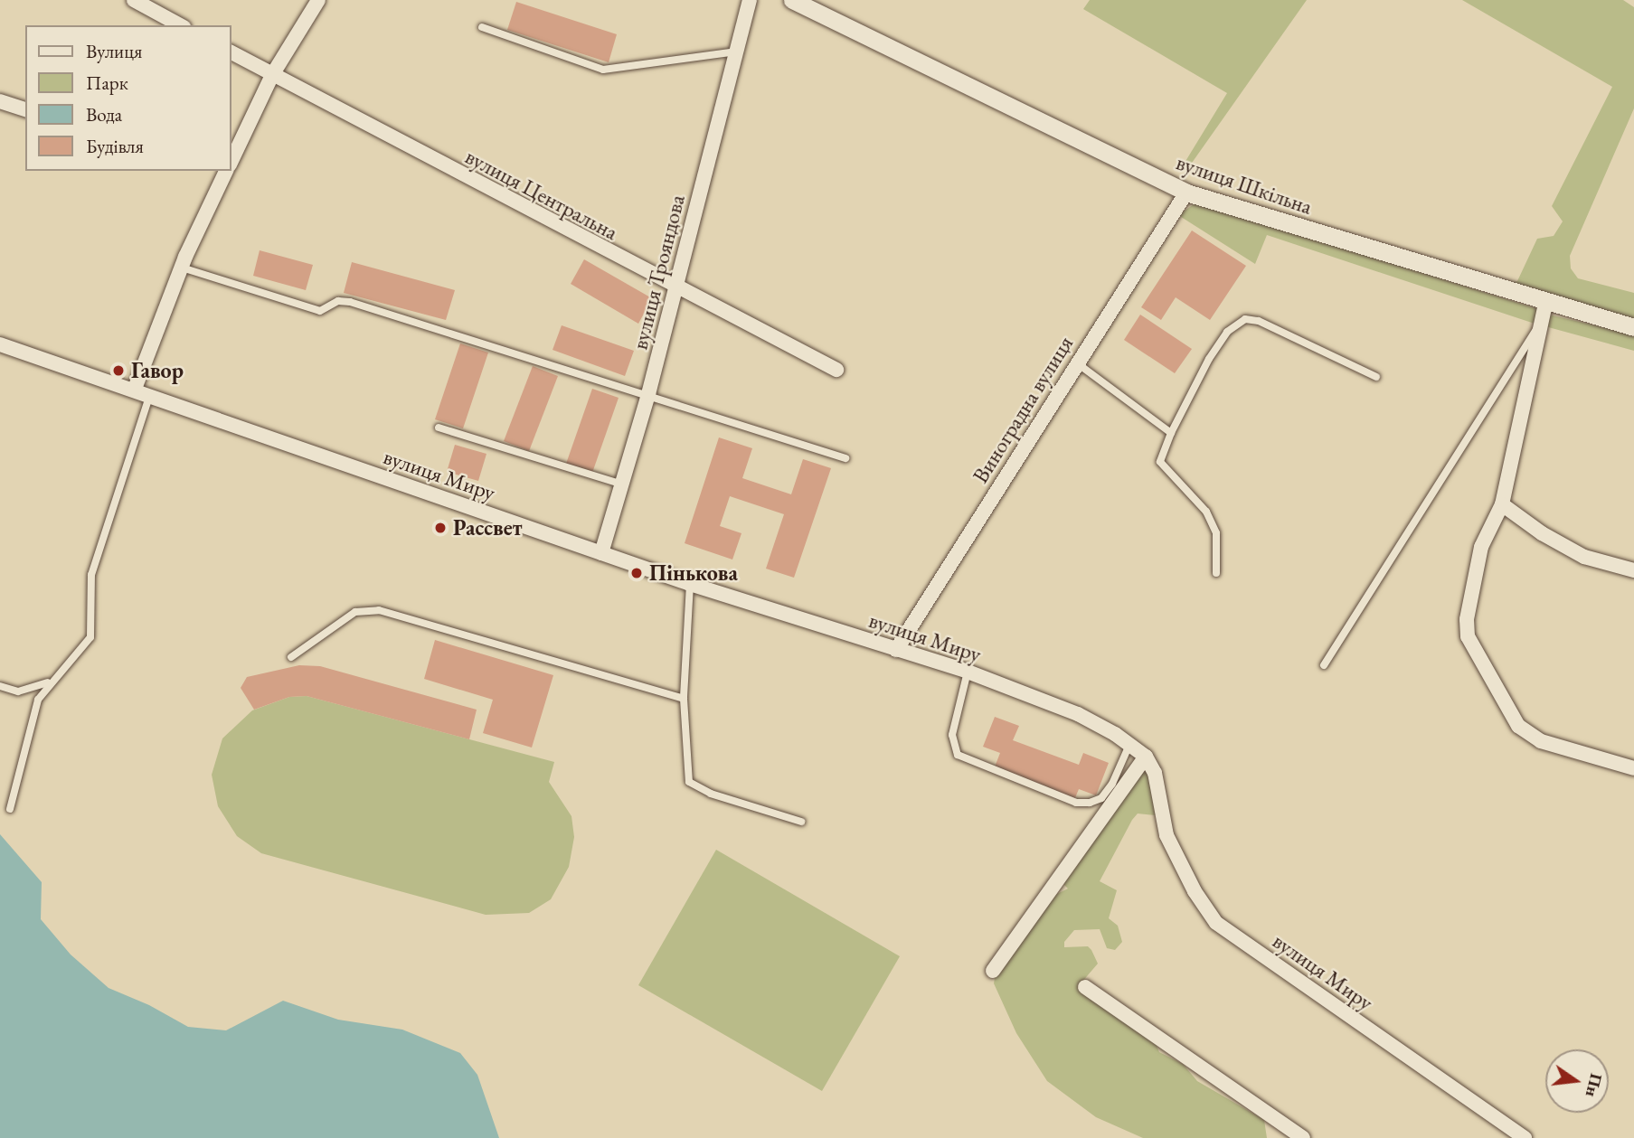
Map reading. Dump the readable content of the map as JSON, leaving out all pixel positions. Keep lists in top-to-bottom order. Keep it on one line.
{"streets":{"street":["вулиця Шкільна","вулиця Центральна","вулиця Трояндова","Виноградна вулиця","вулиця Миру"]},"crossings":[["вулиця Шкільна","Виноградна вулиця"],["вулиця Центральна","вулиця Трояндова"],["вулиця Трояндова","вулиця Миру"],["Виноградна вулиця","вулиця Миру"]],"places":["Гавор","Рассвет","Пінькова"],"legend":["Вулиця","Парк","Вода","Будівля"],"north":"right"}
